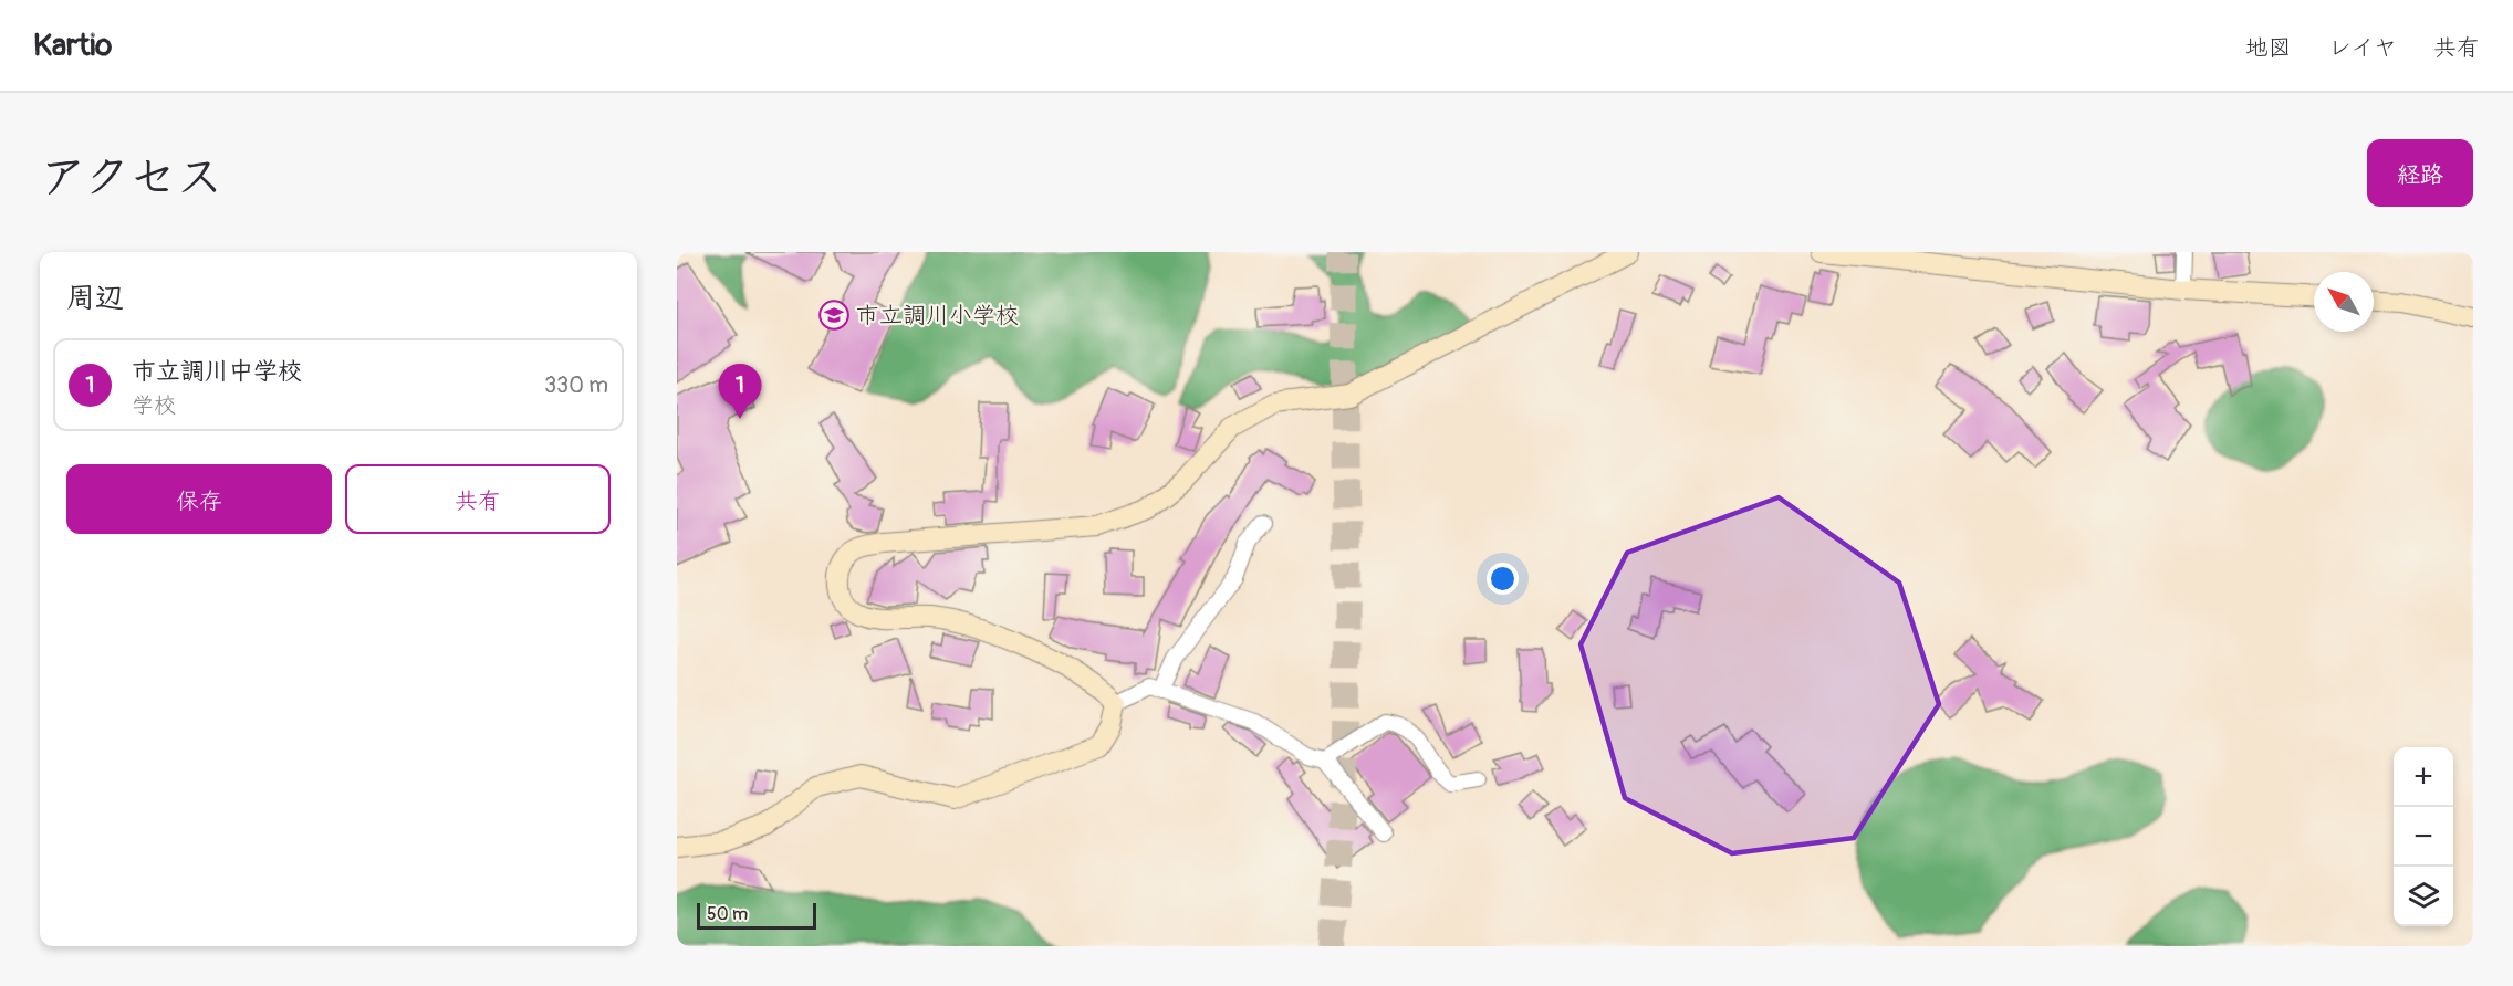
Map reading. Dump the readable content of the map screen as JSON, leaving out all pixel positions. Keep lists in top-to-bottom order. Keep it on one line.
{"places":{"school or university":["市立調川小学校"]},"scale_bar":"50 m","north":"top left","page":{"header":"Kartio","nav":["地図","レイヤ","共有"],"title":"アクセス","buttons":["経路",["保存","共有"]],"heading":"周辺","list":[{"mark":"1","name":"市立調川中学校","note":"学校","value":"330 m"}],"pins":"1","map_buttons":["+","−"],"scale":"50 m"}}
